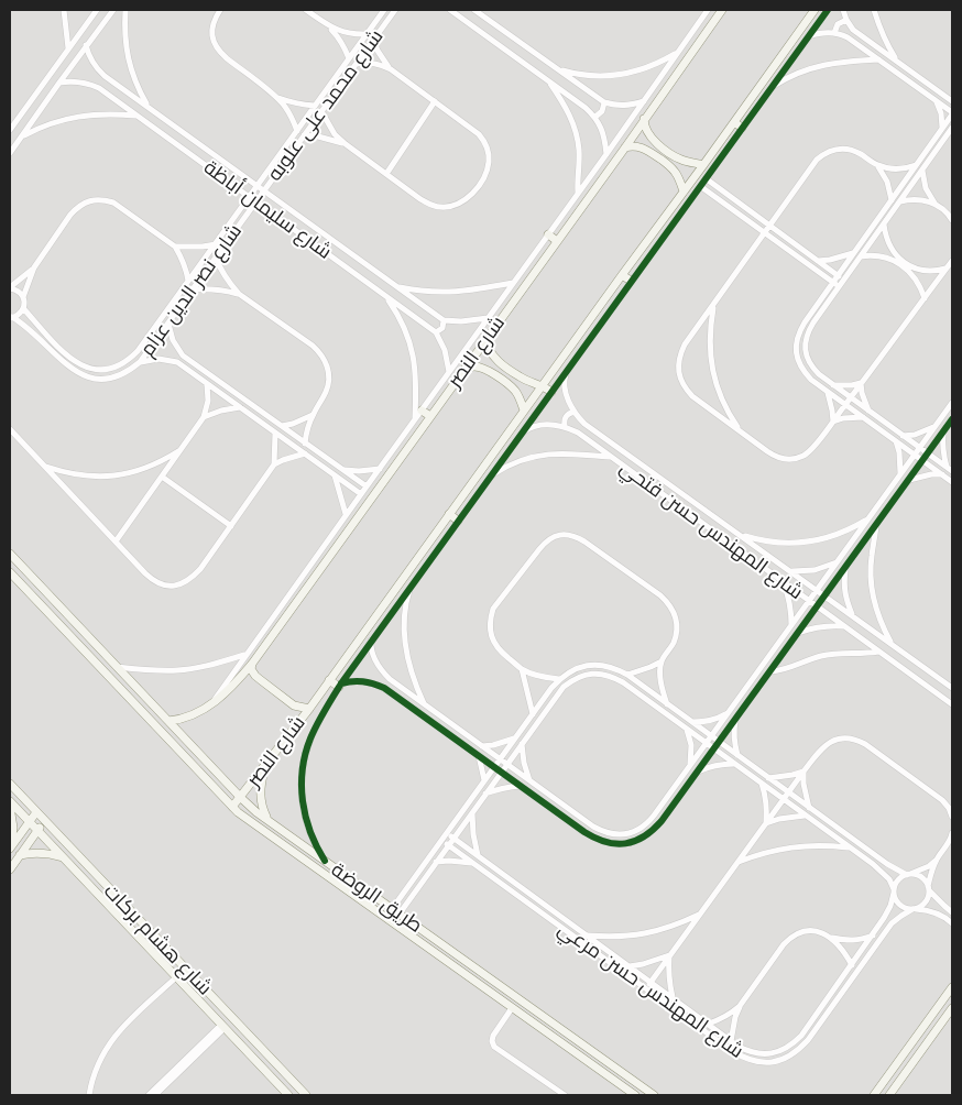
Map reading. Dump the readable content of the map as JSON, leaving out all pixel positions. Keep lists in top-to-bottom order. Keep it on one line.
{"streets":{"street":["شارع محمد على علوبه","شارع سليمان أباظة","شارع نصر الدين عزام","شارع النصر","شارع المهندس حسن فتحي","طريق الروضة","شارع هشام بركات","شارع المهندس حسن مرعي"]},"crossings":[["شارع محمد على علوبه","شارع سليمان أباظة"],["شارع محمد على علوبه","شارع نصر الدين عزام"],["شارع سليمان أباظة","شارع نصر الدين عزام"],["شارع النصر","طريق الروضة"]]}
